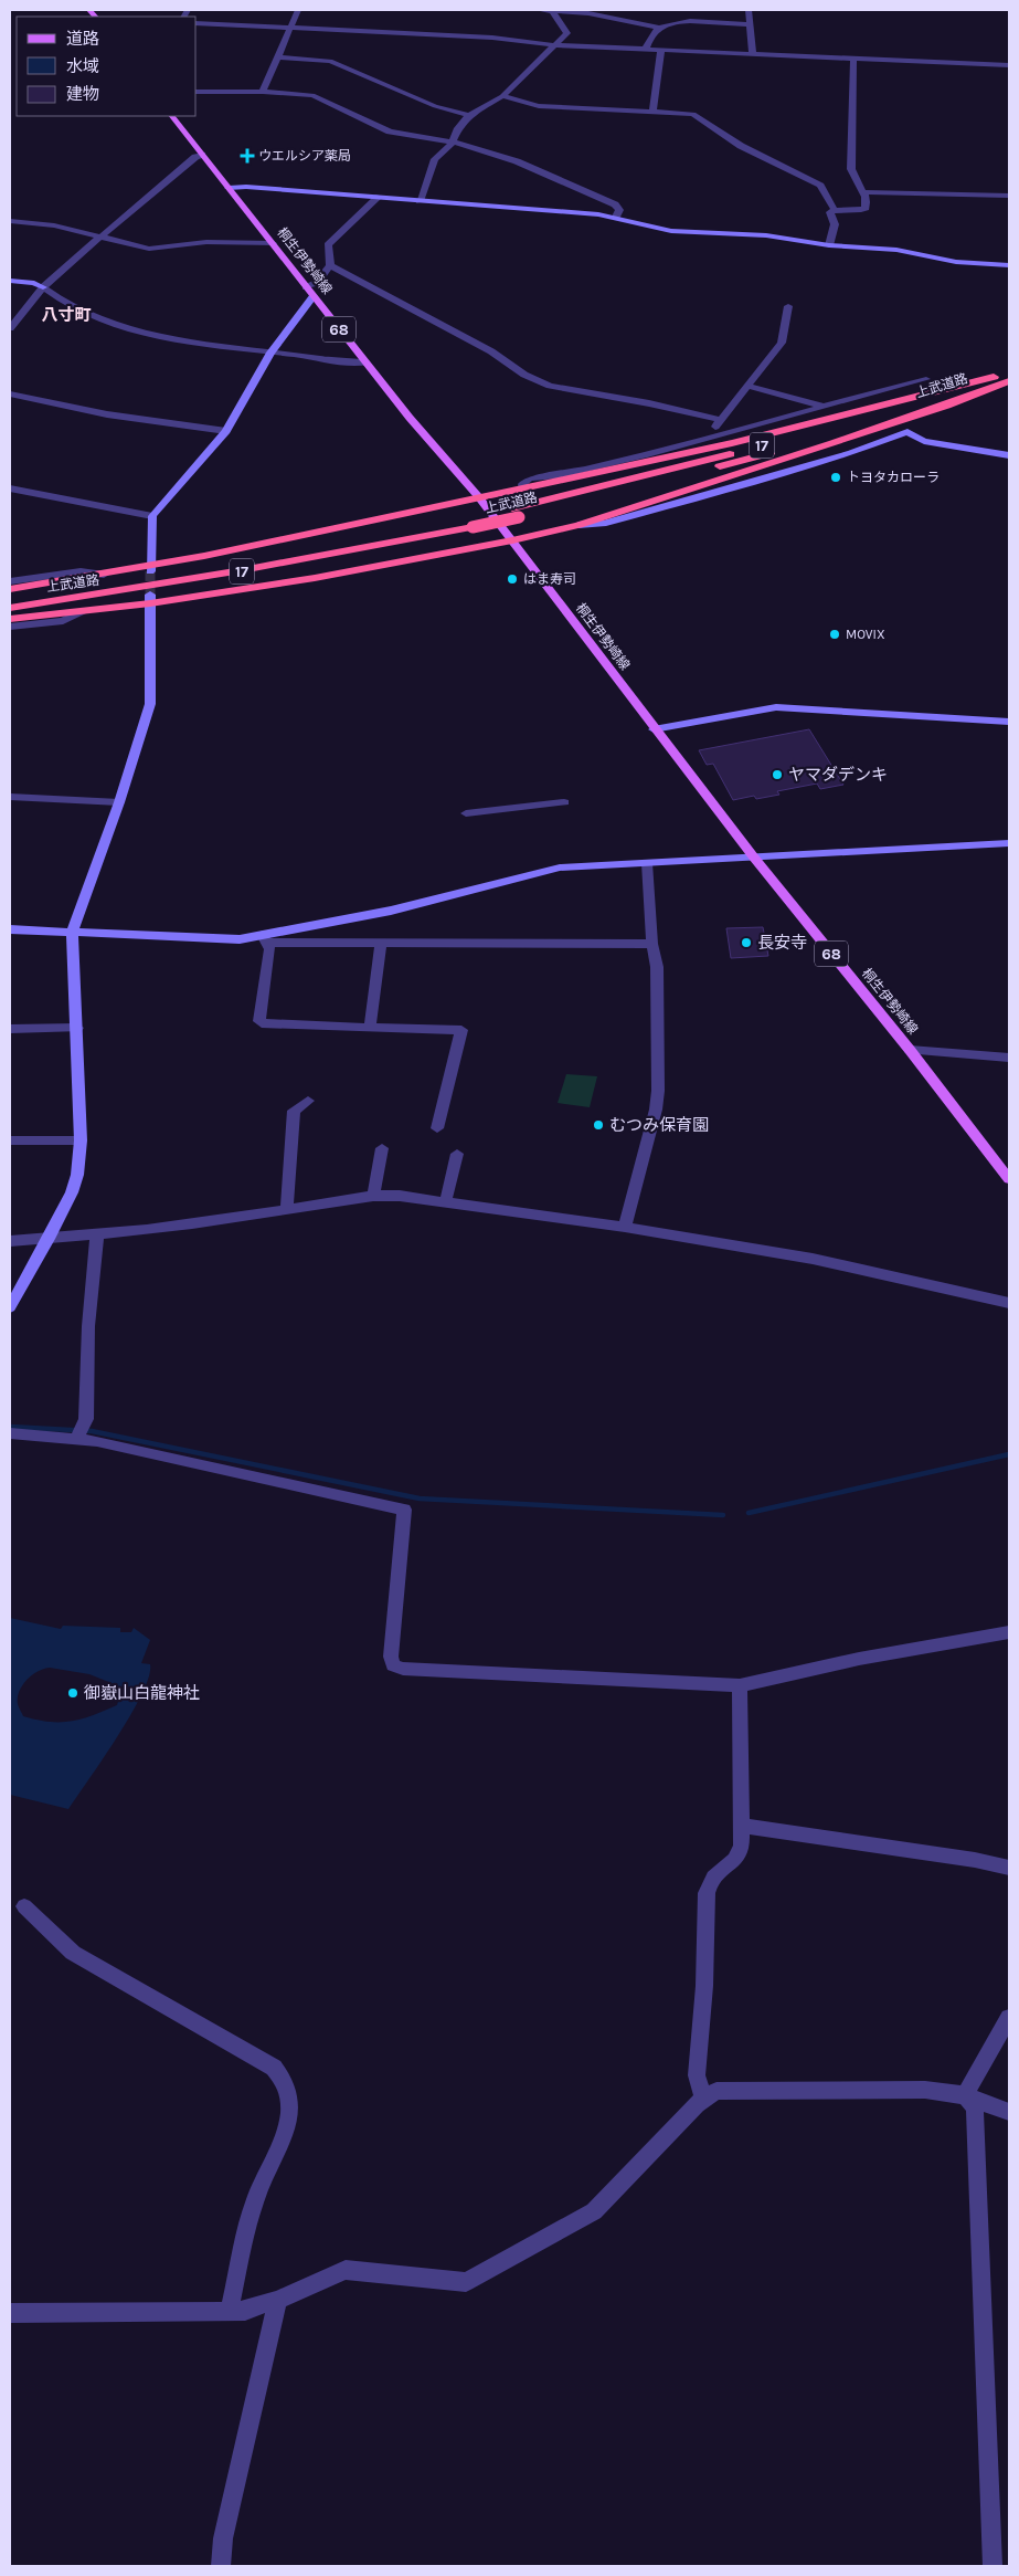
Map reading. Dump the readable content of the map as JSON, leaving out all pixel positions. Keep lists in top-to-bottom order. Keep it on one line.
{"streets":{"highway":["上武道路","17"],"main road":["桐生伊勢崎線","68"]},"districts":["八寸町"],"places":{"health":["ウエルシア薬局"],"other":["トヨタカローラ","はま寿司","MOVIX","ヤマダデンキ","長安寺","むつみ保育園","御嶽山白龍神社"]},"legend":["道路","水域","建物"]}
